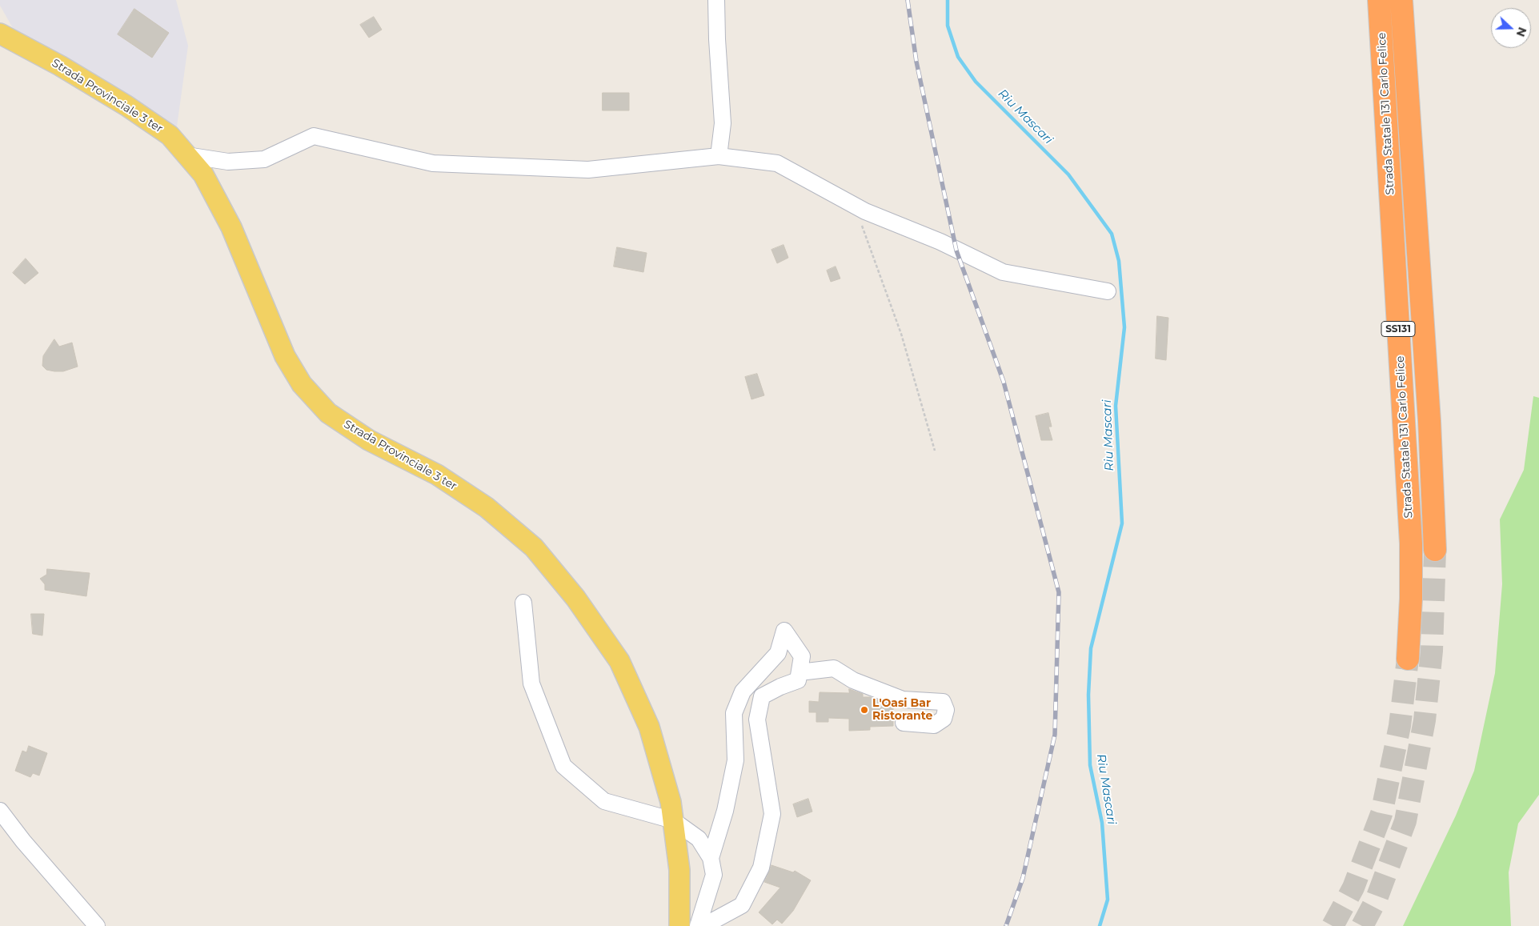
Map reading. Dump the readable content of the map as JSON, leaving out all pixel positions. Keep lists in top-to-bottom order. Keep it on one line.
{"streets":{"highway":["Strada Statale 131 Carlo Felice","SS131"],"main road":["Strada Provinciale 3 ter"]},"water":["Riu Mascari"],"places":["L'Oasi Bar Ristorante"],"north":"right"}
